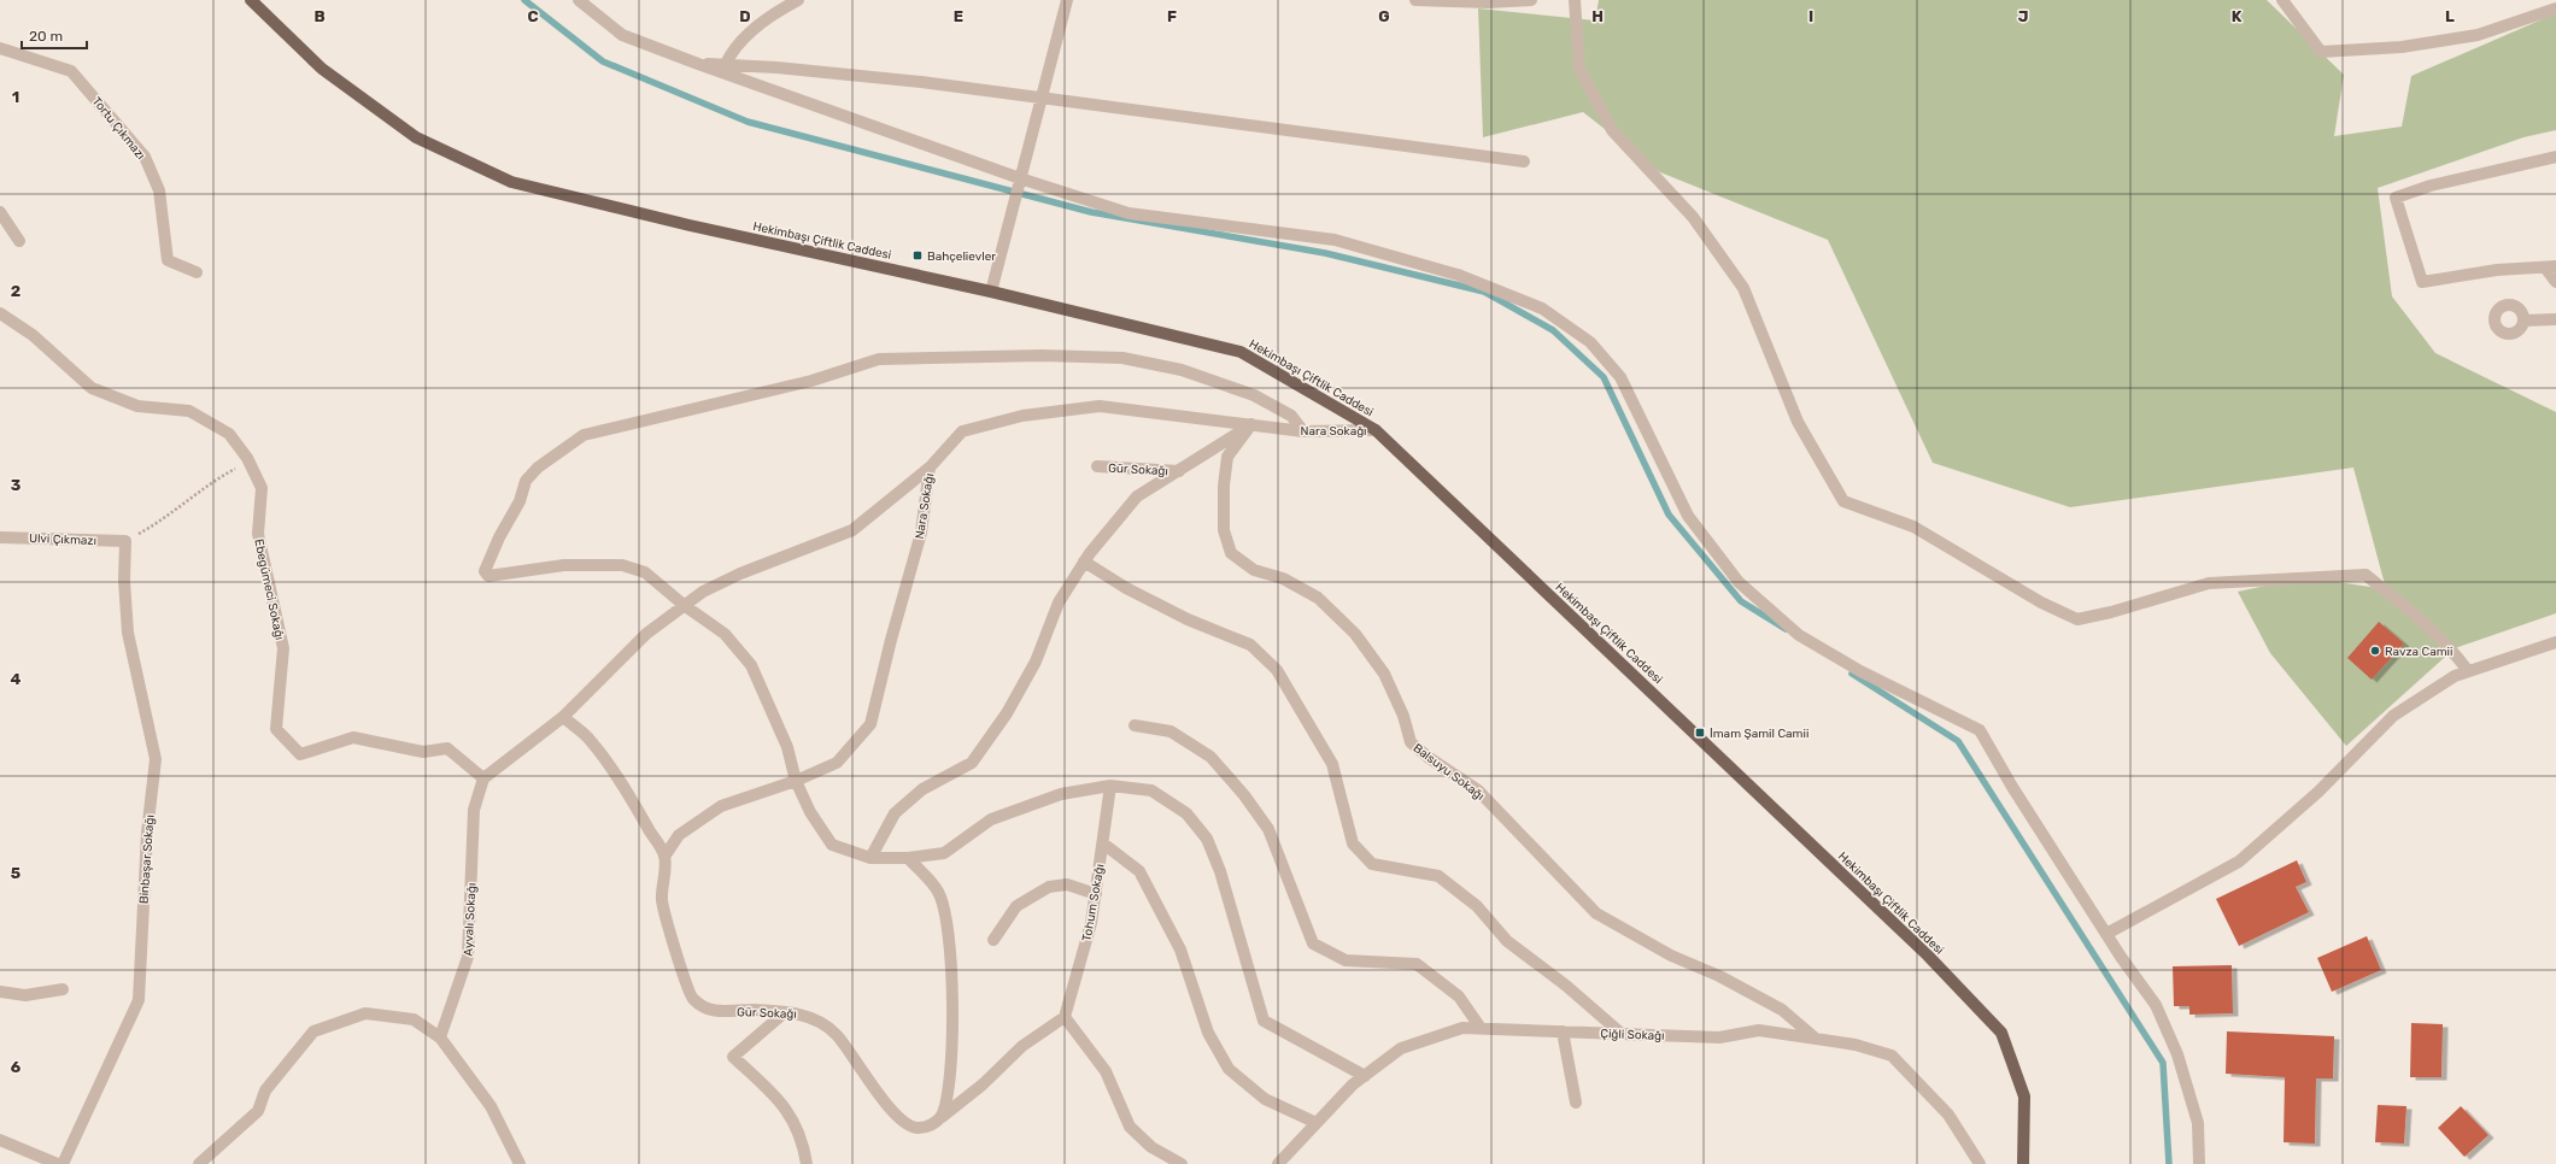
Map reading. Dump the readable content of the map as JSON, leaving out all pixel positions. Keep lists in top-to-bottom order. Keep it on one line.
{"streets":{"main road":["Hekimbaşı Çiftlik Caddesi"],"street":["Tortu Çıkmazı","Nara Sokağı","Gür Sokağı","Ulvi Çıkmazı","Ebegümeci Sokağı","Balsuyu Sokağı","Binbaşar Sokağı","Tohum Sokağı","Ayvalı Sokağı","Çiğli Sokağı"]},"crossings":[["Hekimbaşı Çiftlik Caddesi","Nara Sokağı"],["Nara Sokağı","Gür Sokağı"],["Nara Sokağı","Balsuyu Sokağı"],["Gür Sokağı","Tohum Sokağı"],["Ulvi Çıkmazı","Binbaşar Sokağı"],["Ebegümeci Sokağı","Ayvalı Sokağı"],["Balsuyu Sokağı","Çiğli Sokağı"]],"places":{"transit":["Bahçelievler","İmam Şamil Camii"],"other":["Ravza Camii"]},"scale_bar":"20 m","grid":{"columns":["B","C","D","E","F","G","H","I","J","K","L"],"rows":["1","2","3","4","5","6"]}}
